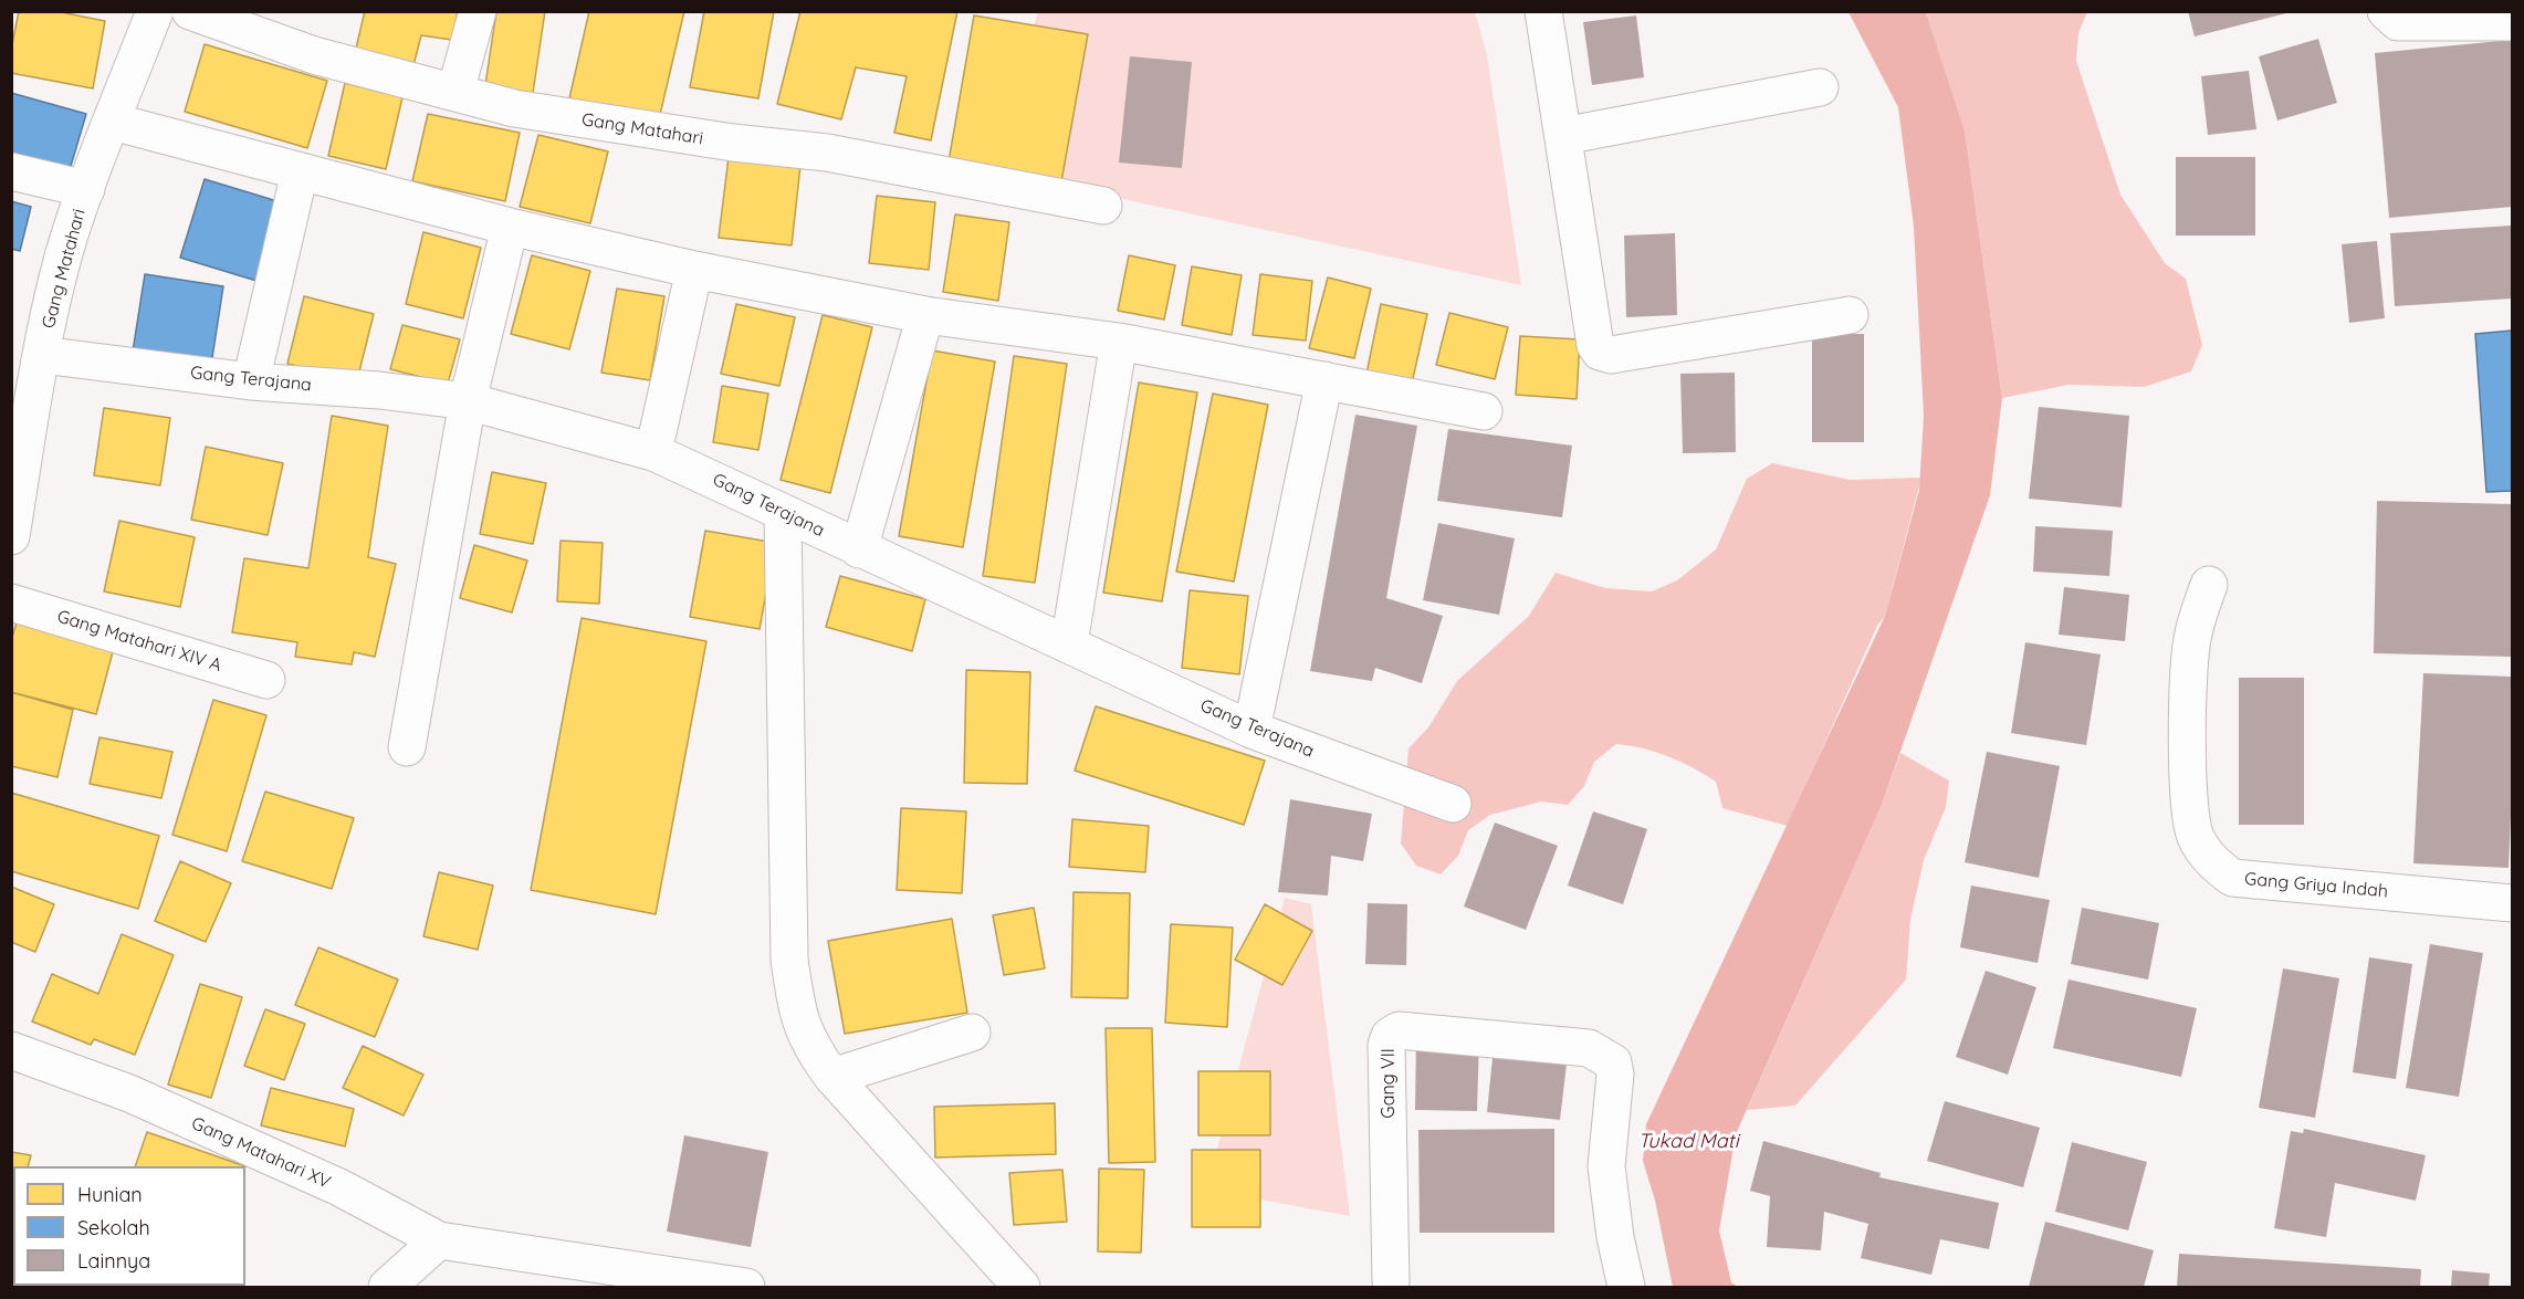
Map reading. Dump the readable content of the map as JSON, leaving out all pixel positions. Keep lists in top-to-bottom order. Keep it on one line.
{"streets":{"street":["Gang Matahari","Gang Terajana","Gang Matahari XIV A","Gang Griya Indah","Gang VII","Gang Matahari XV"]},"crossings":[["Gang Matahari","Gang Terajana"]],"water":["Tukad Mati"],"legend":["Hunian","Sekolah","Lainnya"]}
